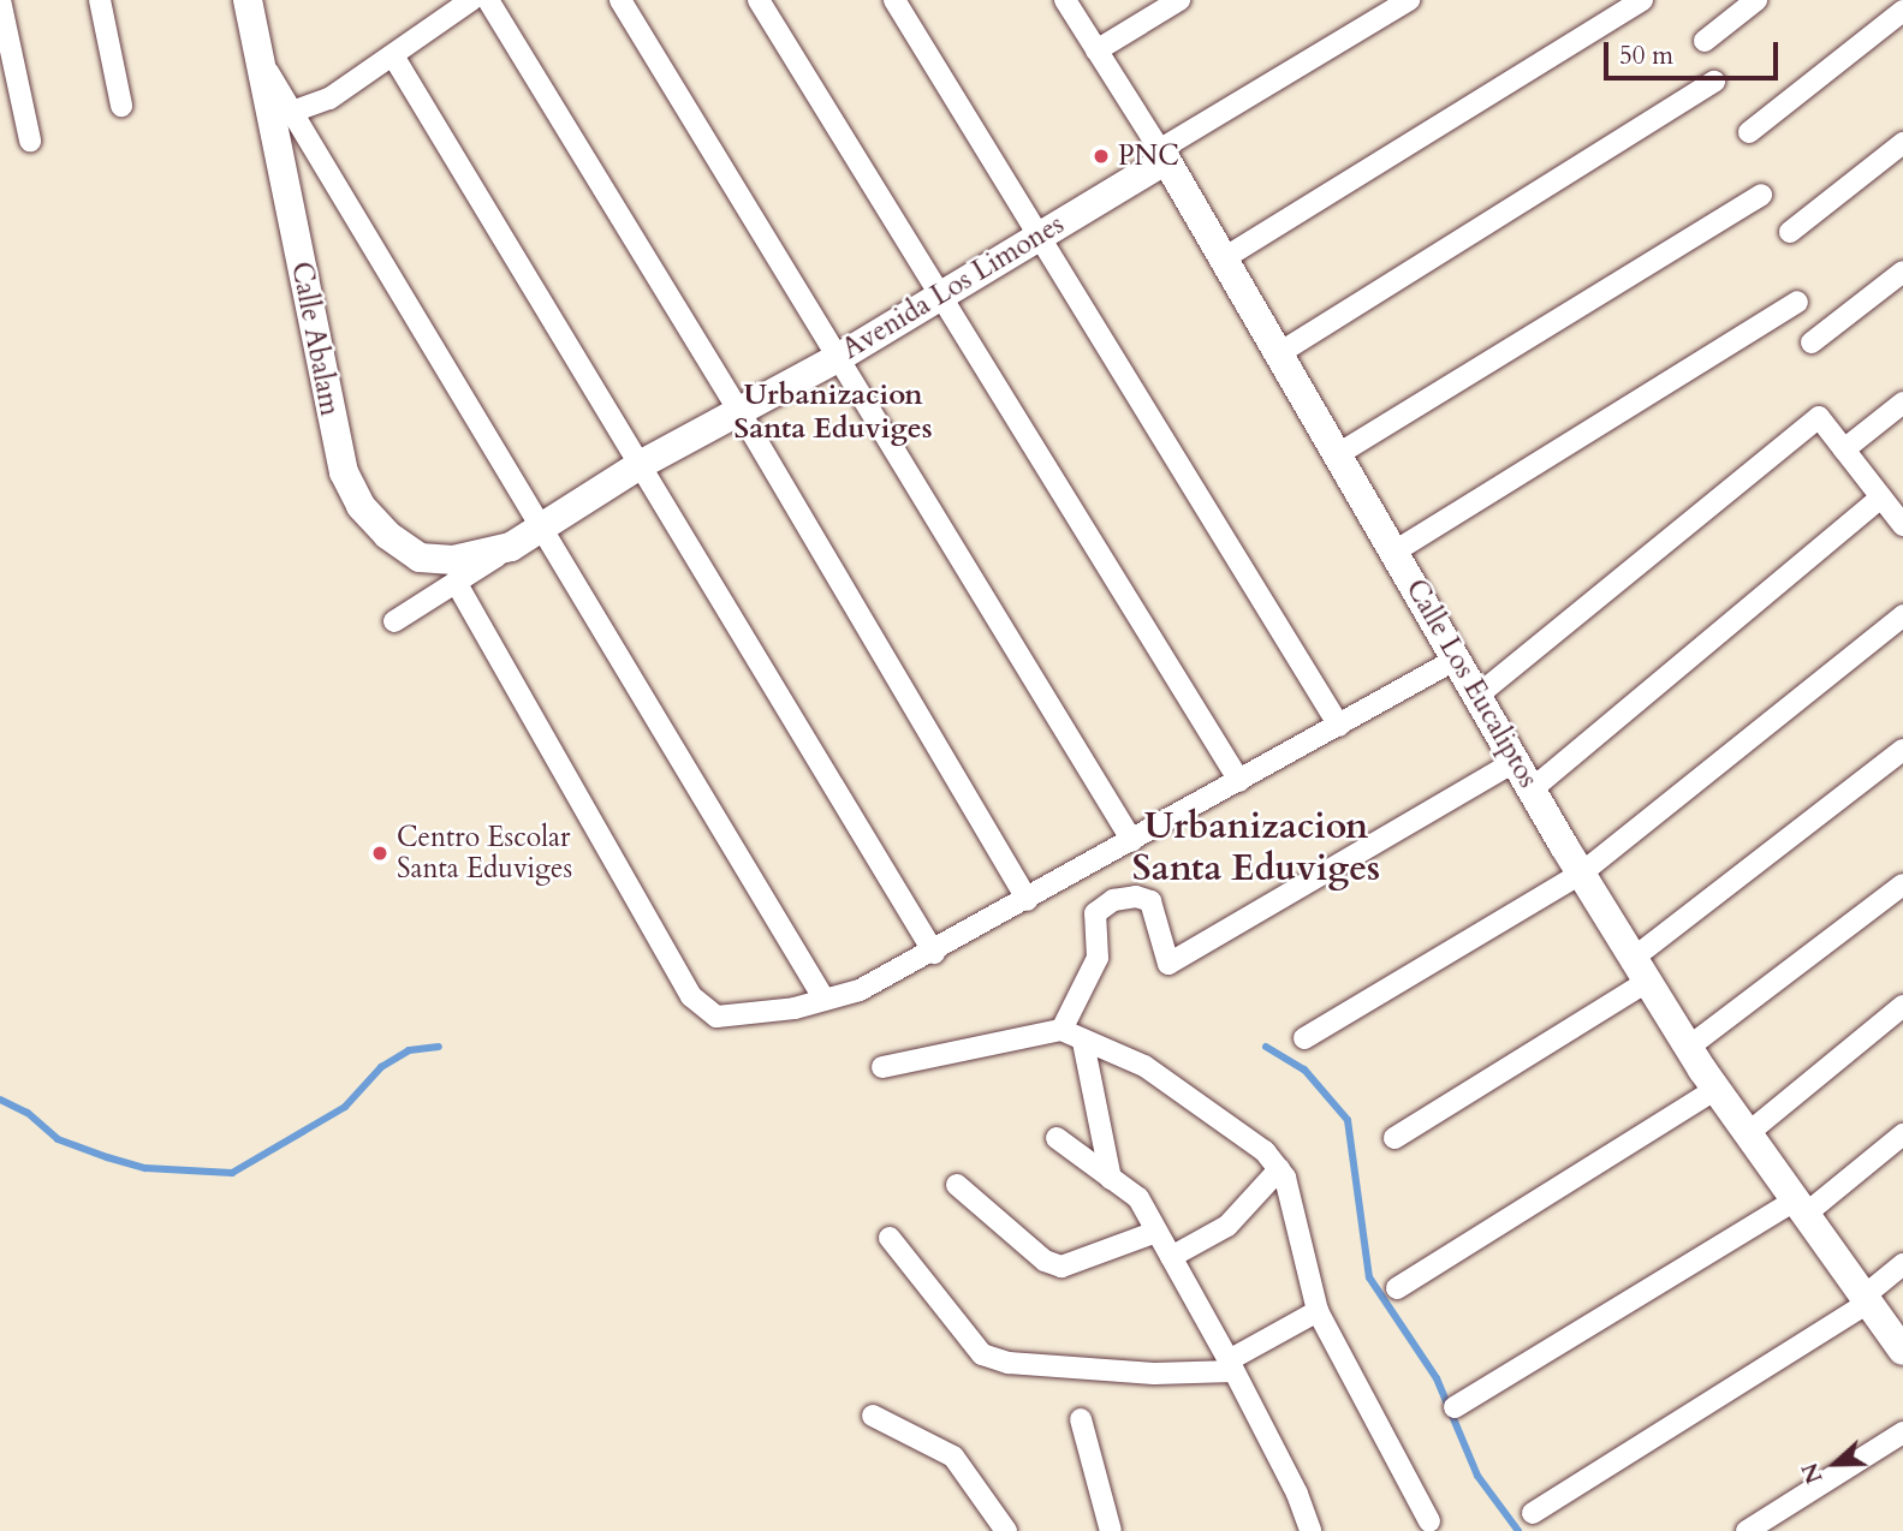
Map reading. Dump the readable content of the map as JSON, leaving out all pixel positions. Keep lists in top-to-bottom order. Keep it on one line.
{"streets":{"street":["Avenida Los Limones","Calle Abalam","Calle Los Eucaliptos"]},"crossings":[["Avenida Los Limones","Calle Abalam"],["Avenida Los Limones","Calle Los Eucaliptos"]],"districts":["Urbanizacion Santa Eduviges","Urbanizacion Santa Eduviges"],"places":["PNC","Centro Escolar Santa Eduviges"],"scale_bar":"50 m","north":"left"}
